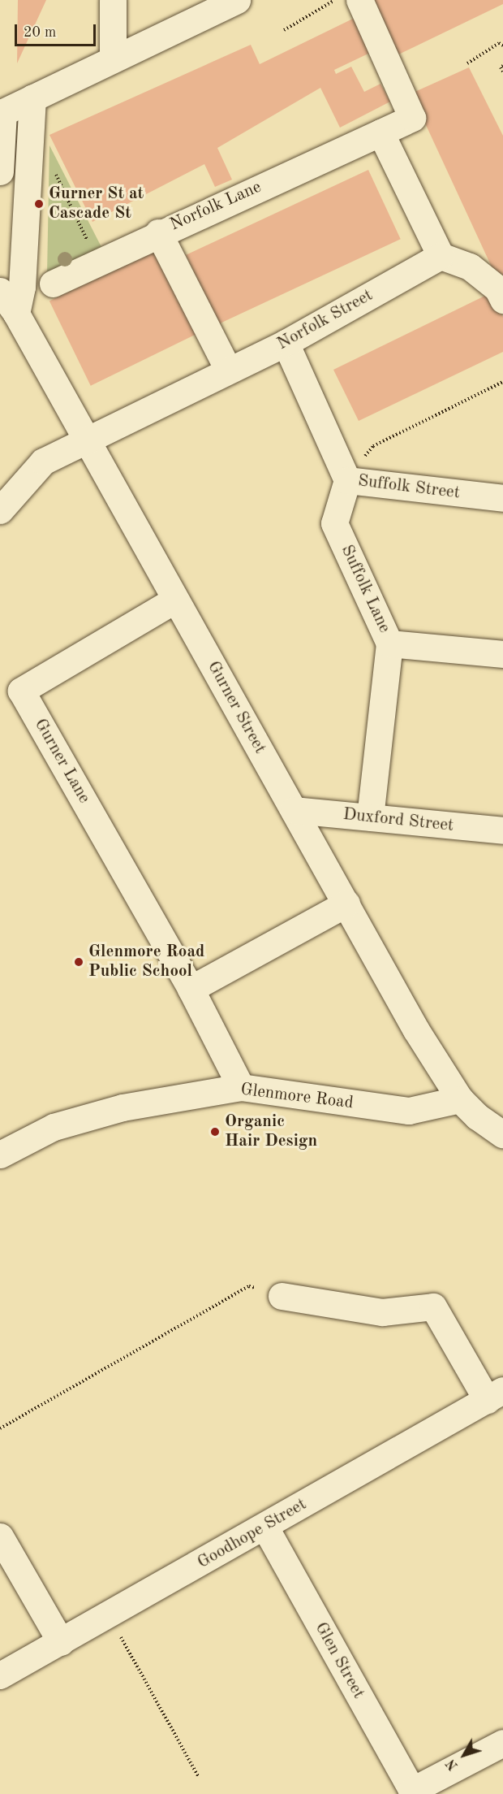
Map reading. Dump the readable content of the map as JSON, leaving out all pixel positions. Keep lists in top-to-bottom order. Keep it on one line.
{"streets":{"street":["Norfolk Lane","Norfolk Street","Suffolk Street","Suffolk Lane","Gurner Street","Gurner Lane","Duxford Street","Glenmore Road","Goodhope Street","Glen Street"]},"crossings":[["Norfolk Street","Suffolk Street"],["Norfolk Street","Gurner Street"],["Suffolk Street","Suffolk Lane"],["Suffolk Lane","Duxford Street"],["Gurner Street","Gurner Lane"],["Gurner Street","Duxford Street"],["Gurner Street","Glenmore Road"],["Gurner Lane","Glenmore Road"],["Goodhope Street","Glen Street"]],"places":["Gurner St at Cascade St","Glenmore Road Public School","Organic Hair Design"],"scale_bar":"20 m","north":"bottom left"}
